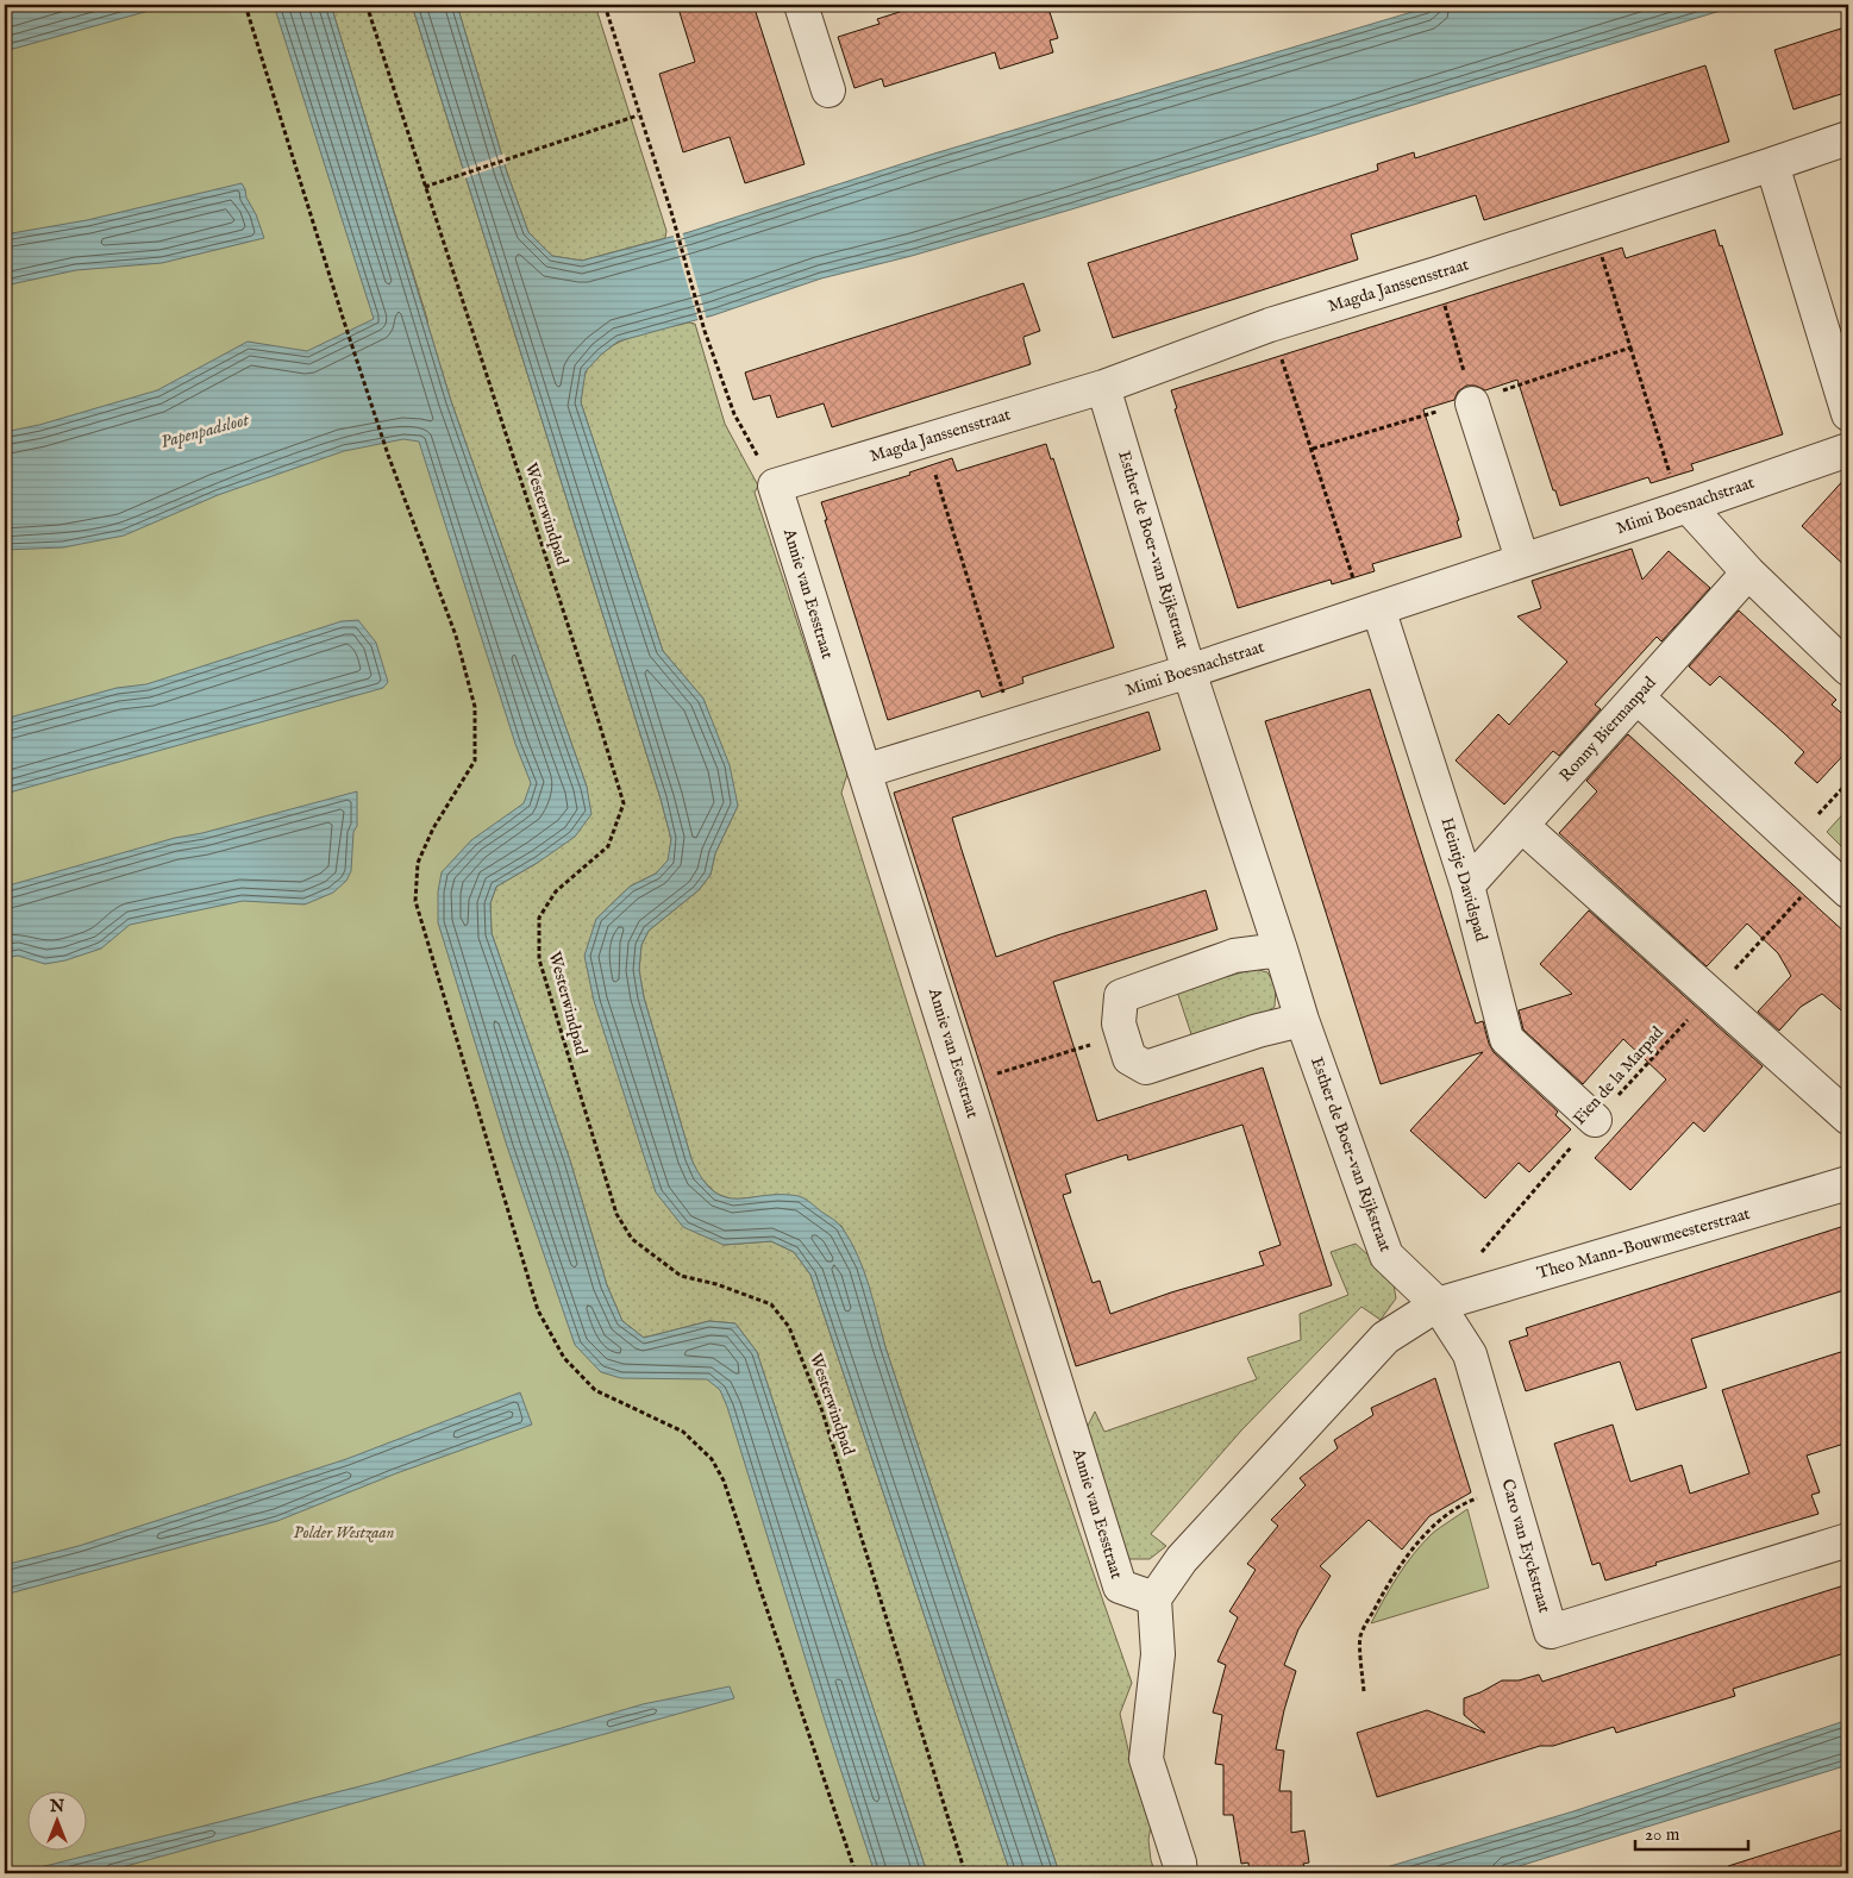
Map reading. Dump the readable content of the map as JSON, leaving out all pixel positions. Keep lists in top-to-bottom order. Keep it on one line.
{"streets":{"street":["Magda Janssensstraat","Mimi Boesnachstraat","Esther de Boer-van Rijkstraat","Annie van Eesstraat","Ronny Biermanpad","Heintje Davidspad","Theo Mann-Bouwmeesterstraat","Caro van Eyckstraat"],"path":["Westerwindpad","Fien de la Marpad"]},"crossings":[["Magda Janssensstraat","Esther de Boer-van Rijkstraat"],["Magda Janssensstraat","Annie van Eesstraat"],["Mimi Boesnachstraat","Esther de Boer-van Rijkstraat"],["Mimi Boesnachstraat","Annie van Eesstraat"],["Mimi Boesnachstraat","Heintje Davidspad"],["Esther de Boer-van Rijkstraat","Theo Mann-Bouwmeesterstraat"],["Esther de Boer-van Rijkstraat","Caro van Eyckstraat"],["Ronny Biermanpad","Heintje Davidspad"],["Heintje Davidspad","Fien de la Marpad"],["Theo Mann-Bouwmeesterstraat","Caro van Eyckstraat"]],"water":["Papenpadsloot"],"parks":["Polder Westzaan"],"scale_bar":"20 m","north":"top"}
